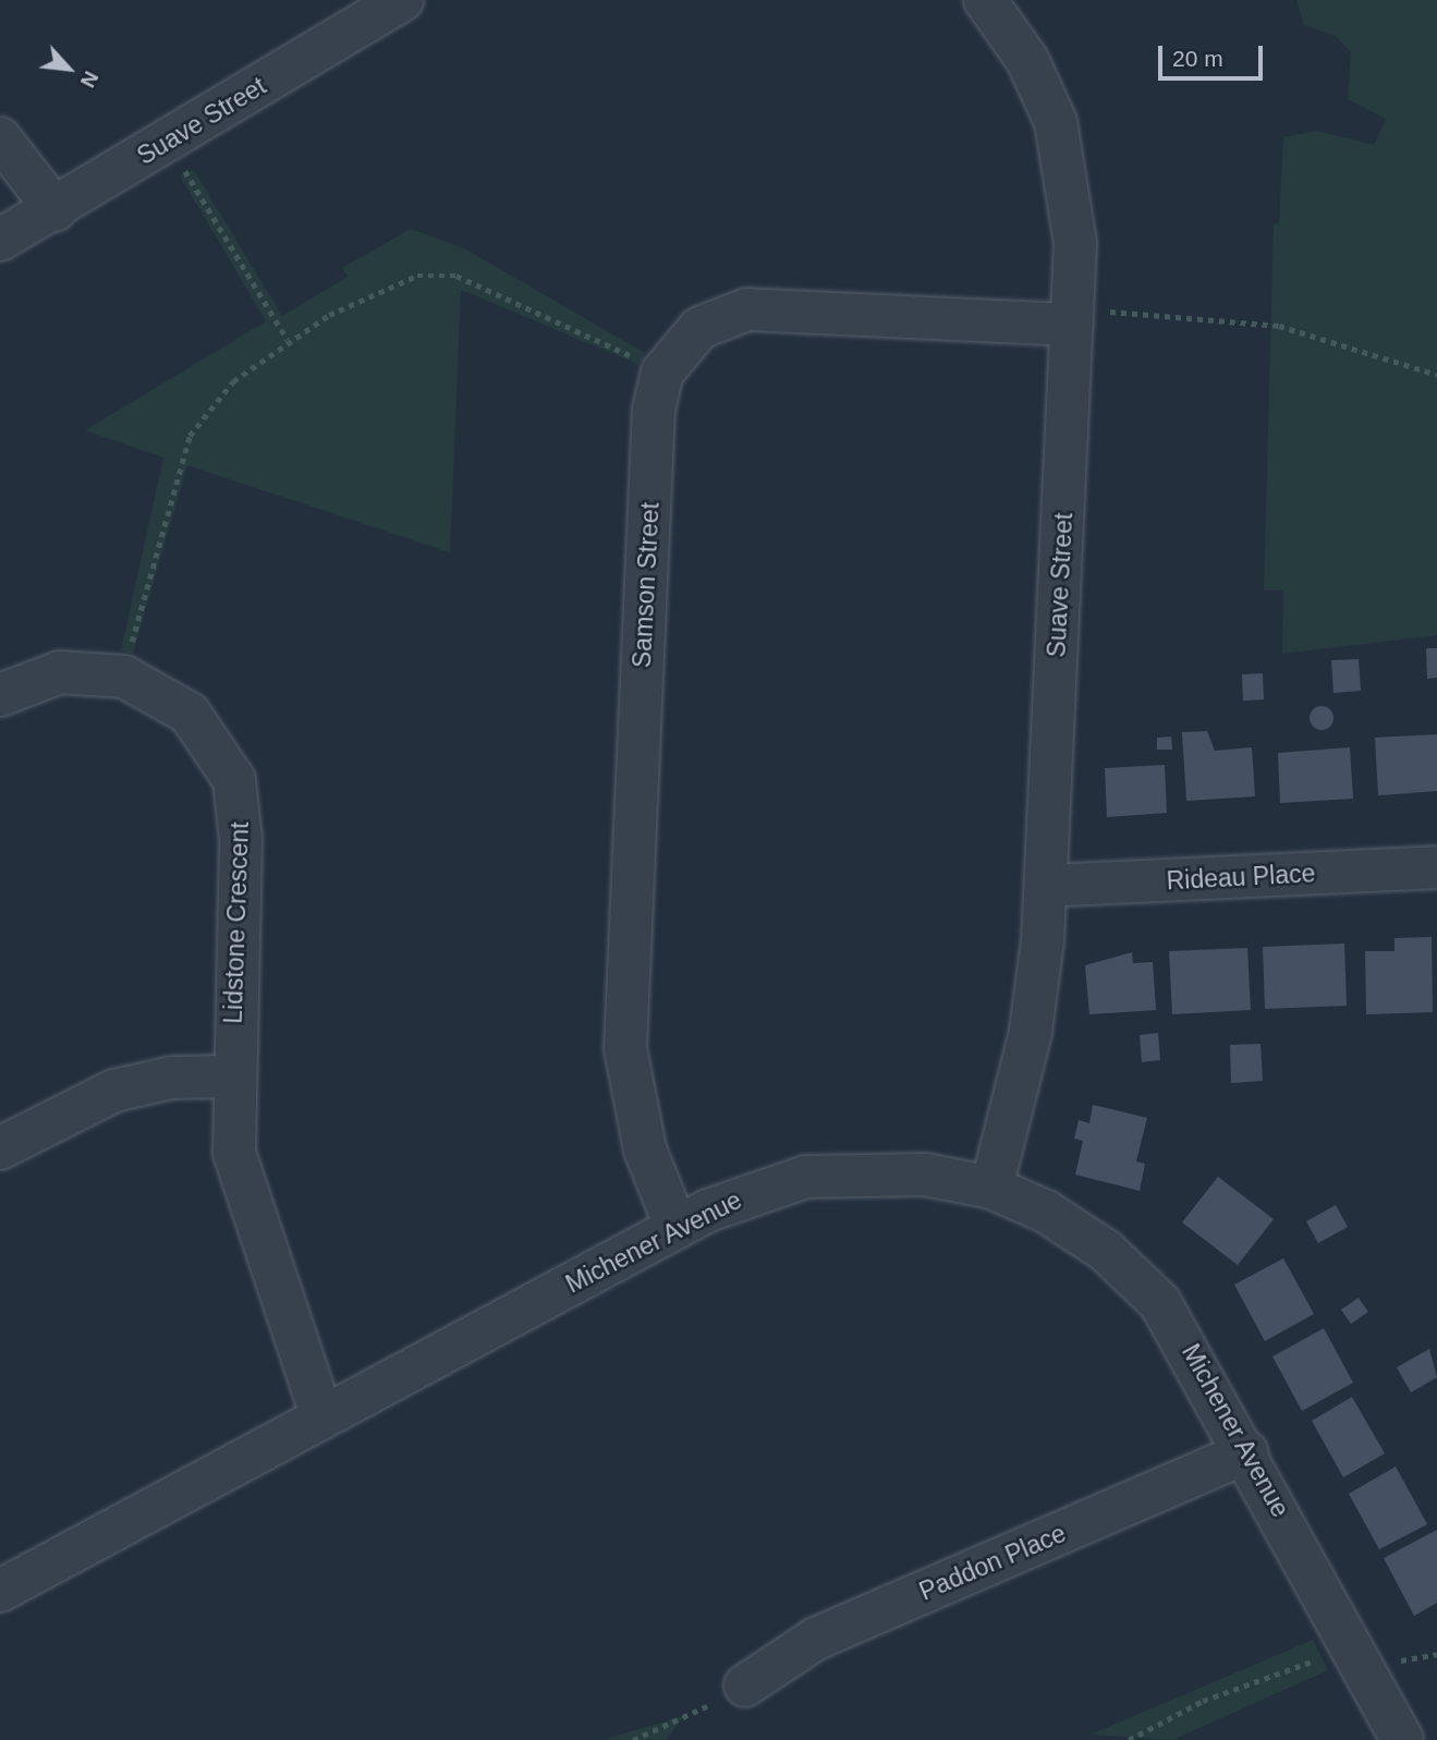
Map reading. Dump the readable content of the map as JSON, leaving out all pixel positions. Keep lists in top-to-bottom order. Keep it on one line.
{"streets":{"street":["Suave Street","Samson Street","Rideau Place","Lidstone Crescent","Michener Avenue","Paddon Place"]},"crossings":[["Suave Street","Samson Street"],["Suave Street","Rideau Place"],["Suave Street","Michener Avenue"],["Samson Street","Michener Avenue"],["Lidstone Crescent","Michener Avenue"],["Michener Avenue","Paddon Place"]],"scale_bar":"20 m","north":"bottom right"}
